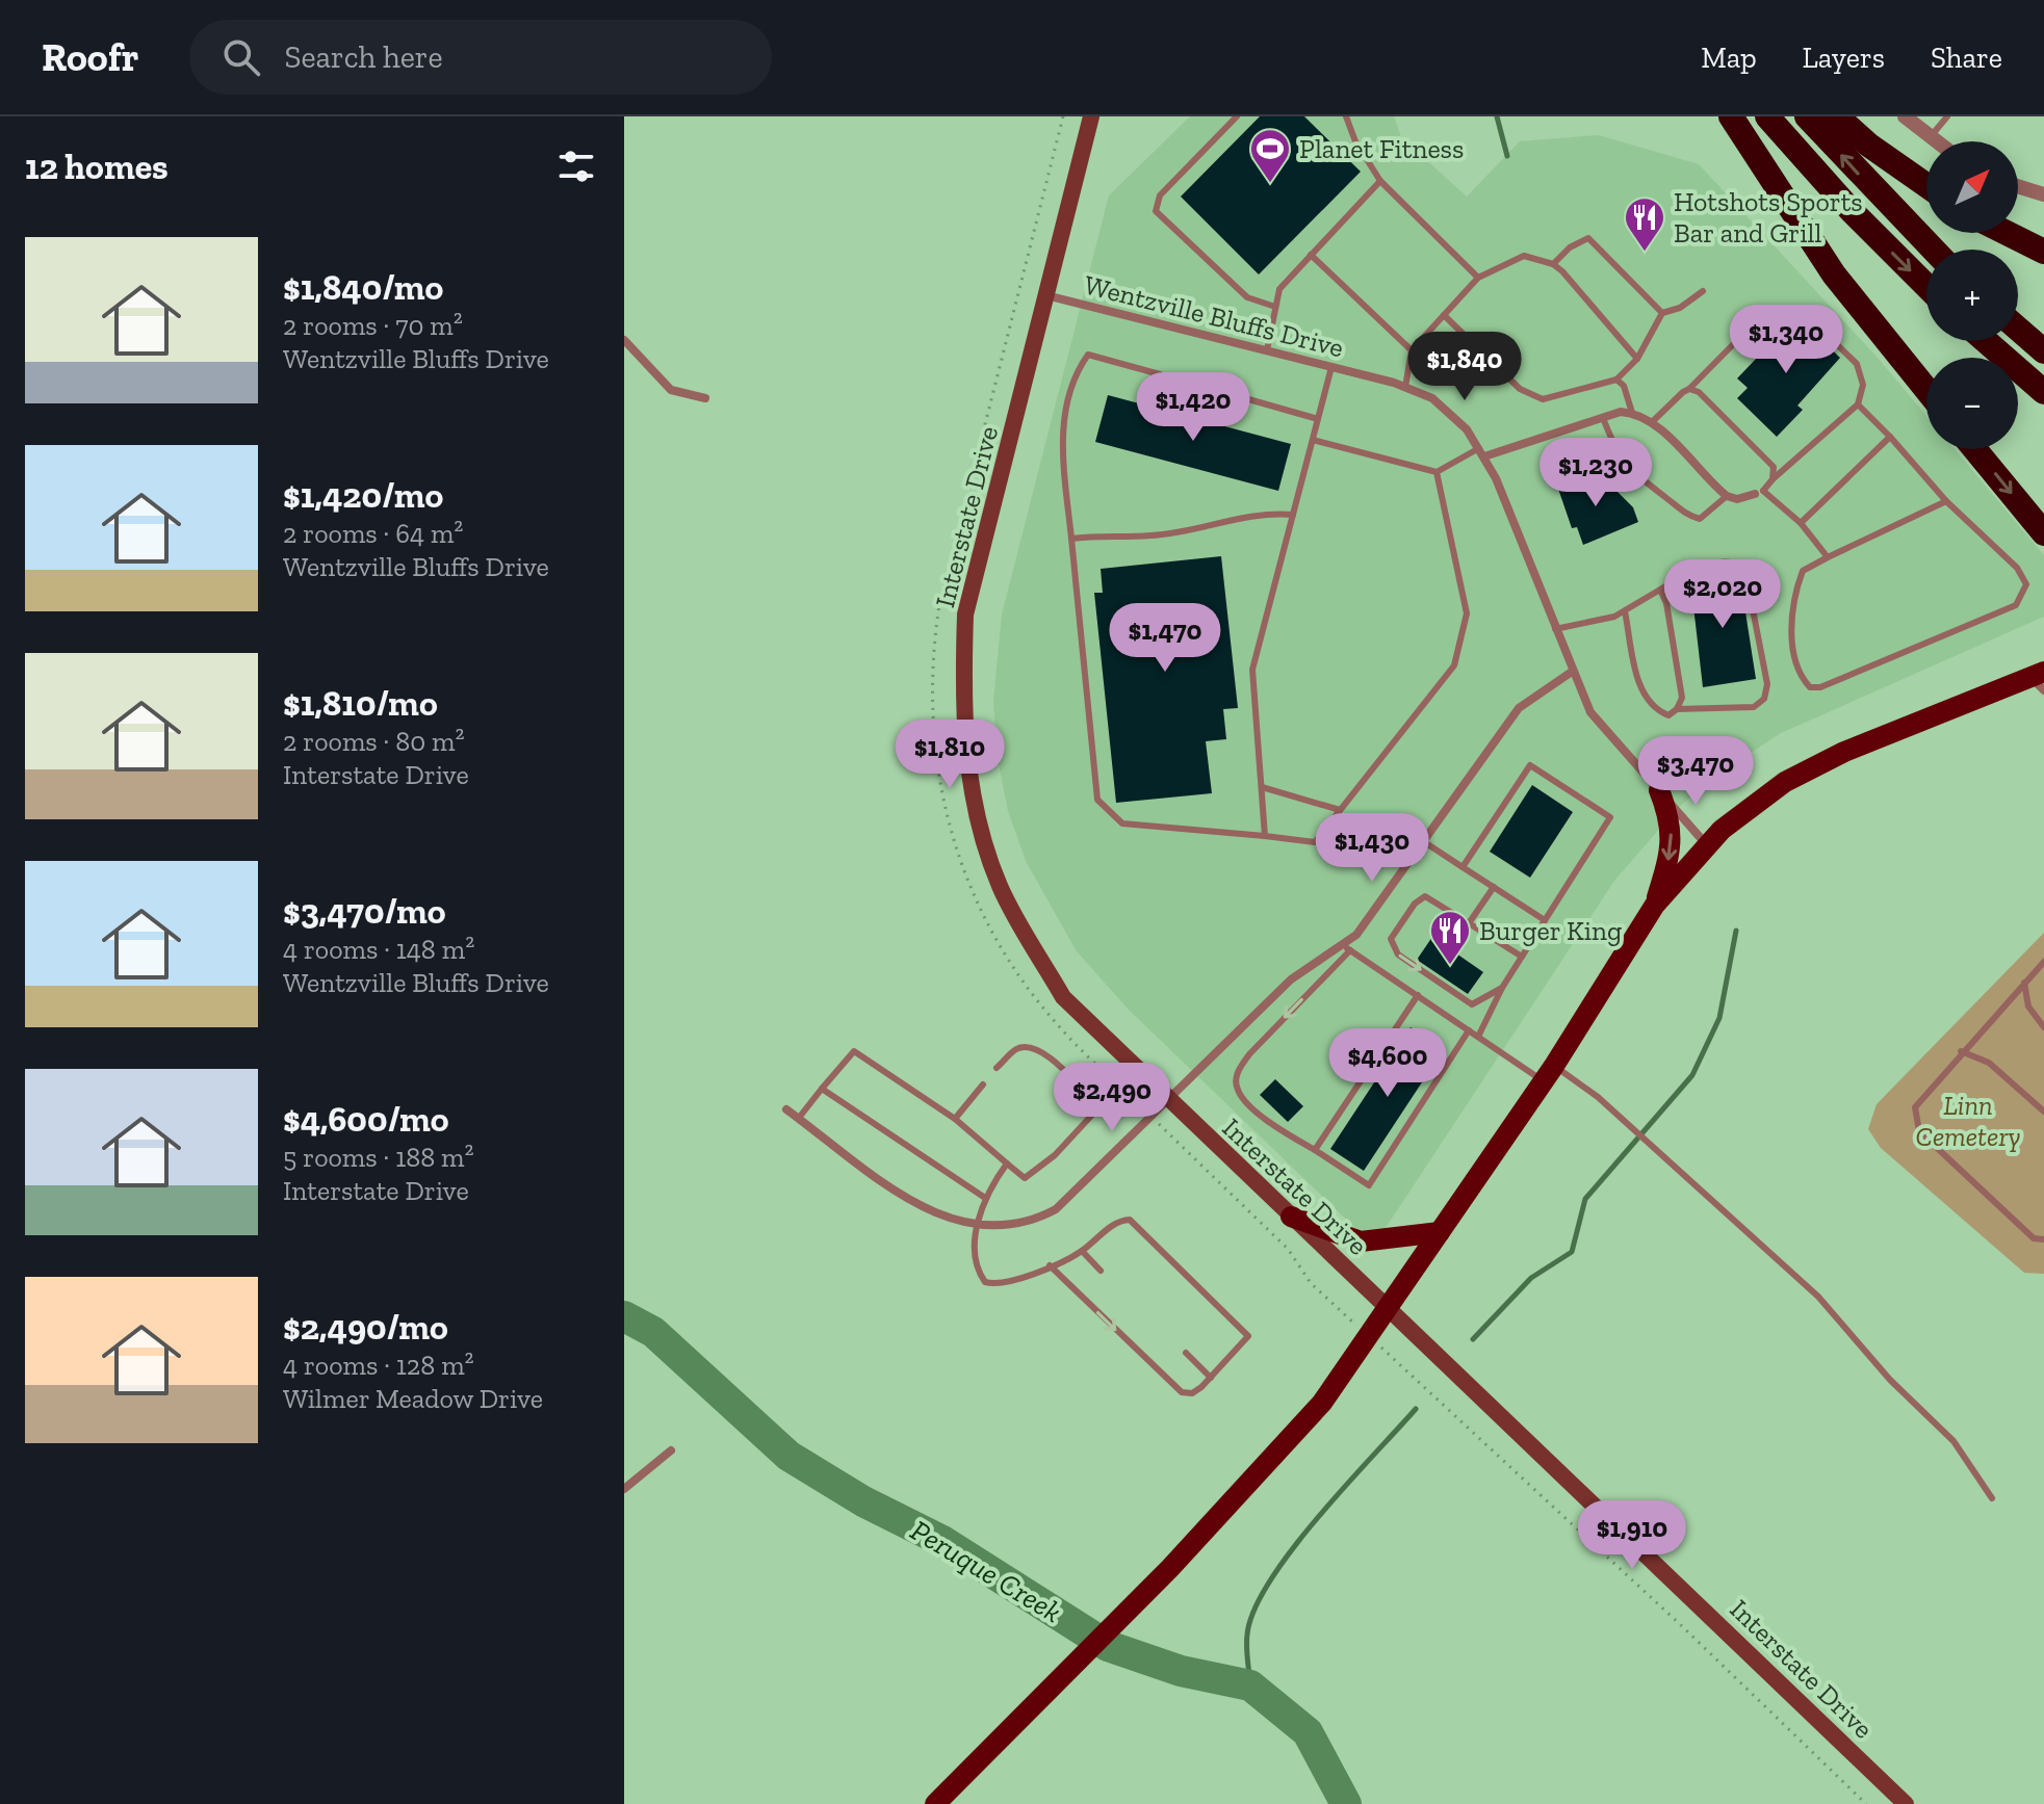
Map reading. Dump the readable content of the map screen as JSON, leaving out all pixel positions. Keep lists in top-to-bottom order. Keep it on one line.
{"streets":{"main road":["Interstate Drive"],"street":["Wentzville Bluffs Drive"]},"crossings":[["Wentzville Bluffs Drive","Interstate Drive"]],"water":["Peruque Creek"],"parks":["Linn Cemetery"],"places":{"sports":["Planet Fitness"],"restaurant":["Hotshots Sports Bar and Grill","Burger King"]},"north":"top right","page":{"header":"Roofr","search":"Search here","nav":["Map","Layers","Share"],"heading":"12 homes","map_buttons":["+","−"],"list":[{"name":"$1,840/mo","note":"2 rooms · 70 m² · Wentzville Bluffs Drive"},{"name":"$1,420/mo","note":"2 rooms · 64 m² · Wentzville Bluffs Drive"},{"name":"$1,810/mo","note":"2 rooms · 80 m² · Interstate Drive"},{"name":"$3,470/mo","note":"4 rooms · 148 m² · Wentzville Bluffs Drive"},{"name":"$4,600/mo","note":"5 rooms · 188 m² · Interstate Drive"},{"name":"$2,490/mo","note":"4 rooms · 128 m² · Wilmer Meadow Drive"}],"price":["$1,340","$1,840","$1,420","$1,230","$2,020","$1,470","$1,810","$3,470","$1,430","$4,600","$2,490","$1,910"]}}
